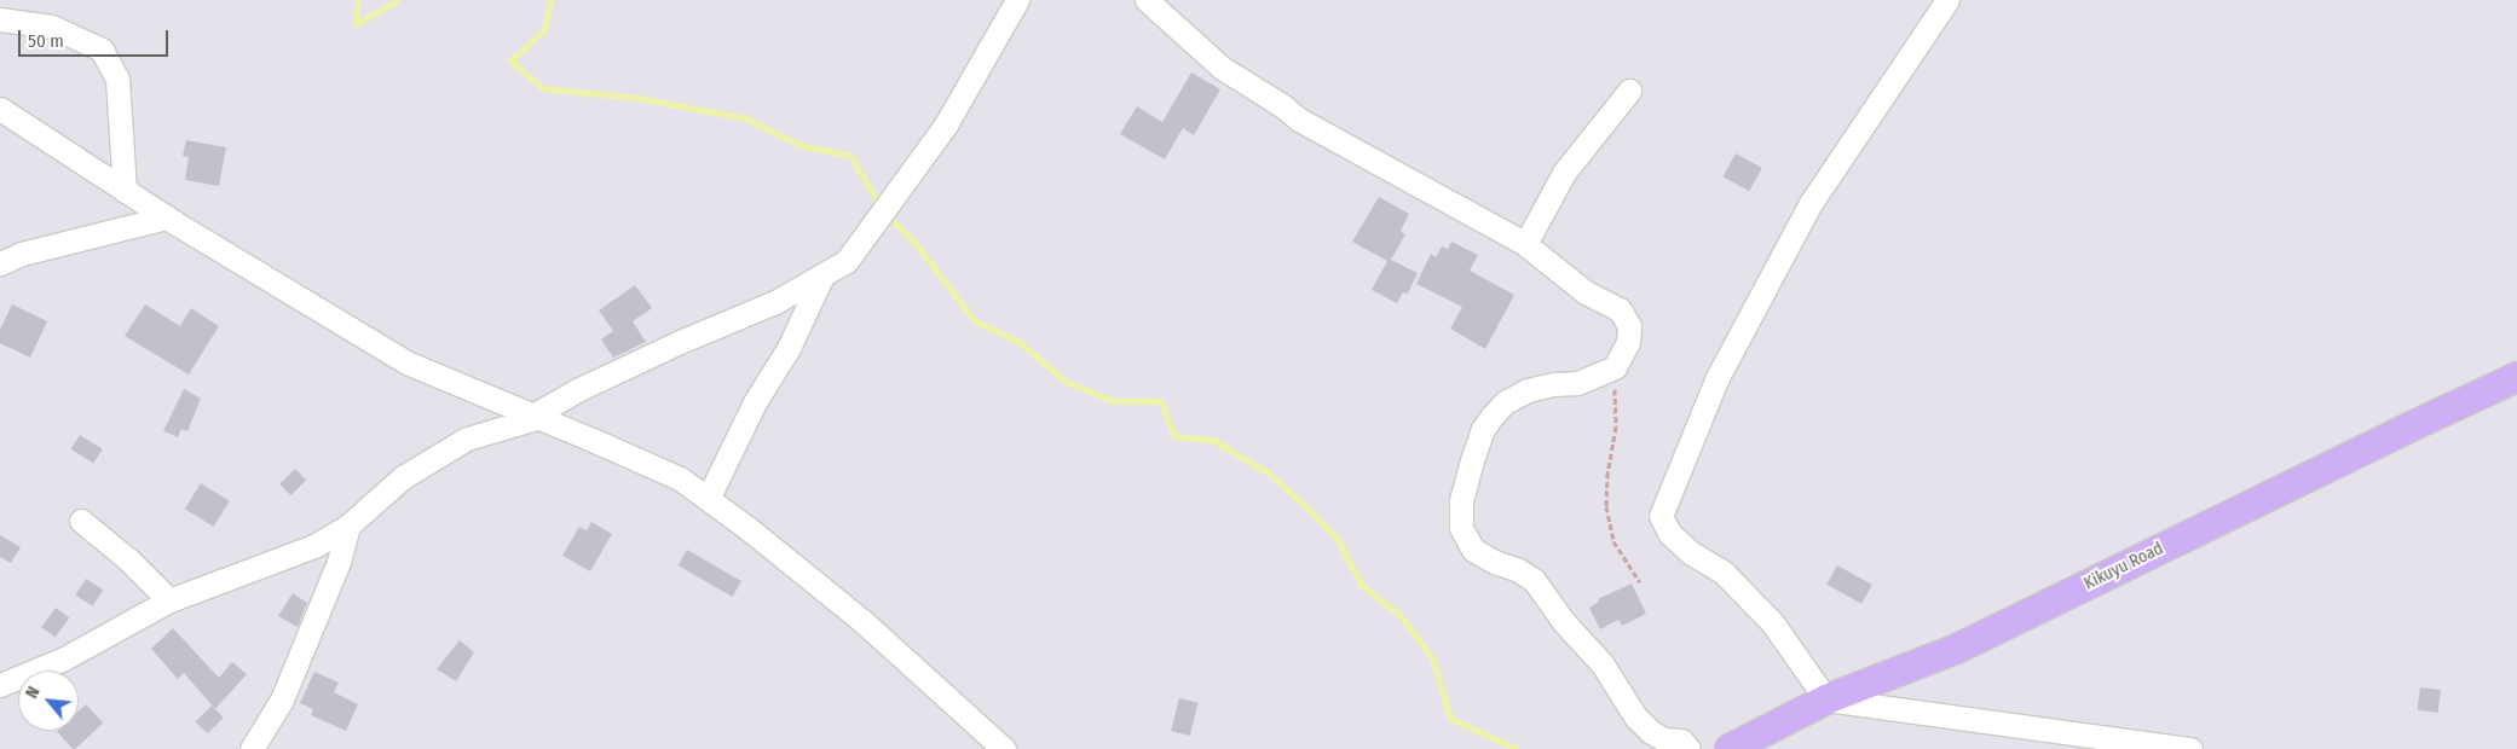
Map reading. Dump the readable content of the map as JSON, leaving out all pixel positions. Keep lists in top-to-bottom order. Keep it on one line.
{"streets":{"main road":["Kikuyu Road"]},"scale_bar":"50 m","north":"top left"}
